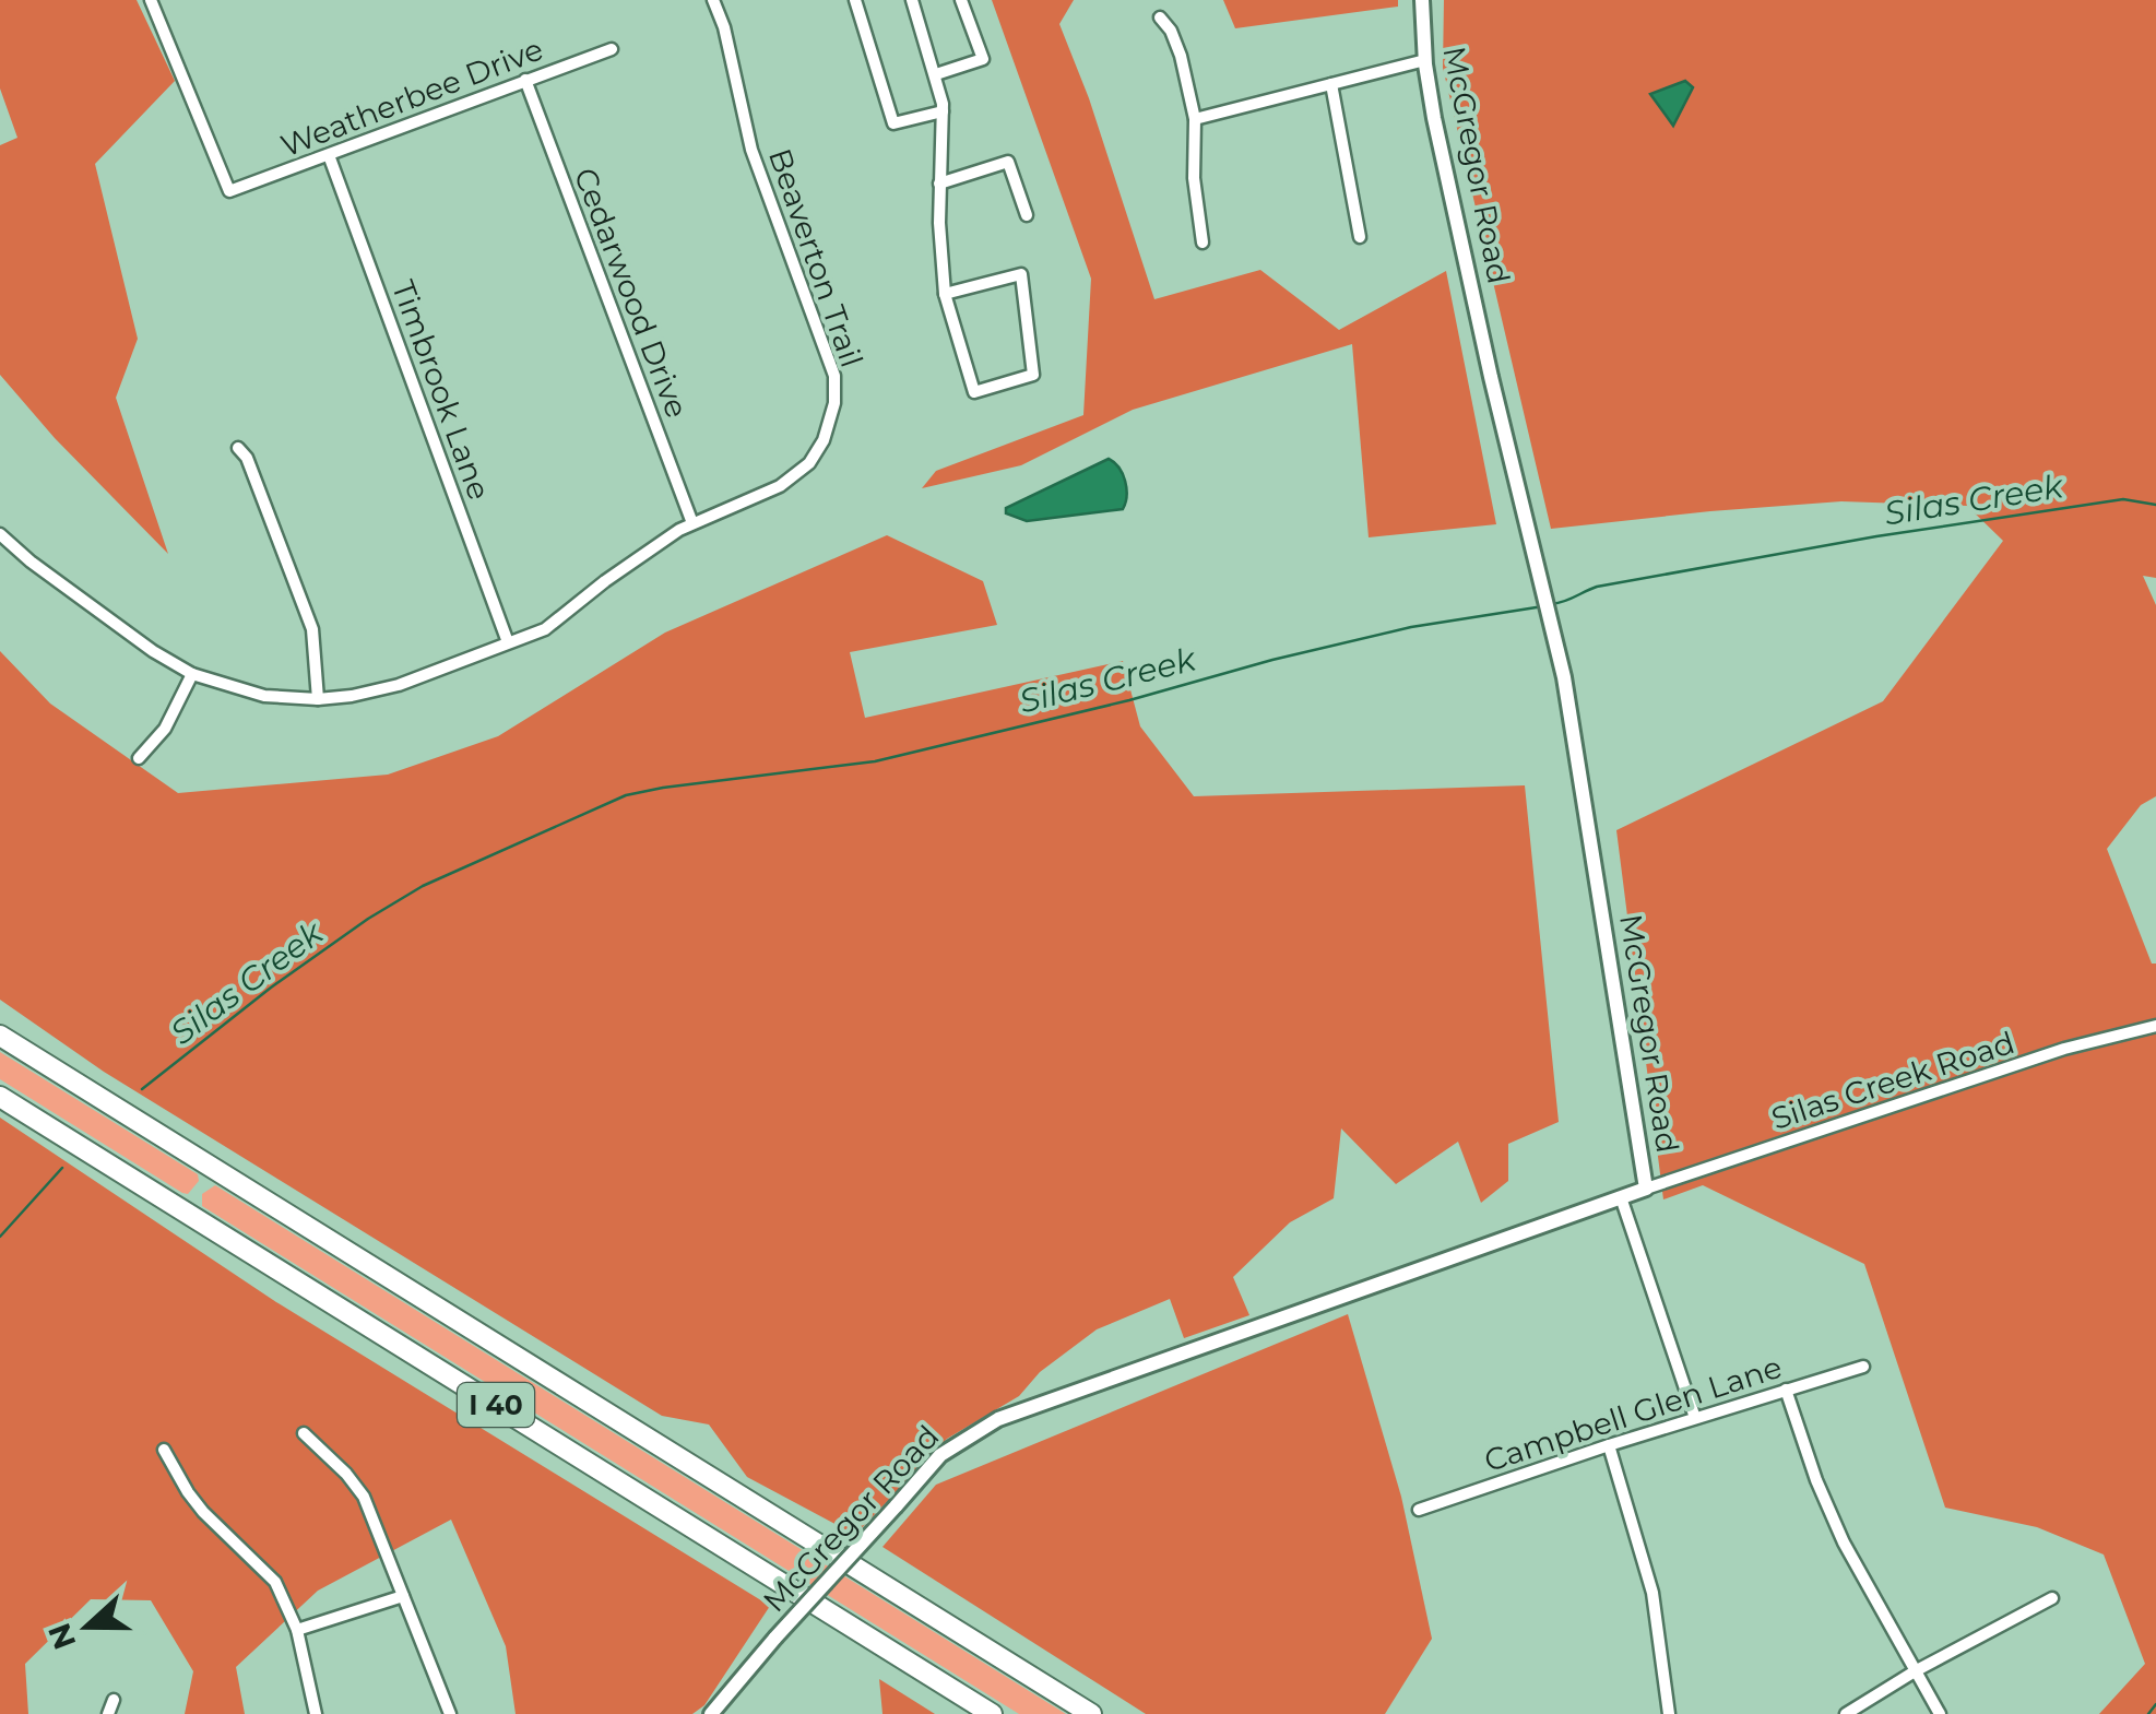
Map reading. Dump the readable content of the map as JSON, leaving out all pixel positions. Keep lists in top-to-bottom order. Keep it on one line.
{"streets":{"highway":["I 40"],"street":["Weatherbee Drive","McGregor Road","Beaverton Trail","Cedarwood Drive","Timbrook Lane","Silas Creek Road","Campbell Glen Lane"]},"crossings":[["Weatherbee Drive","Cedarwood Drive"],["Weatherbee Drive","Timbrook Lane"],["McGregor Road","Silas Creek Road"],["Beaverton Trail","Cedarwood Drive"],["Beaverton Trail","Timbrook Lane"]],"water":["Silas Creek"],"north":"left"}
